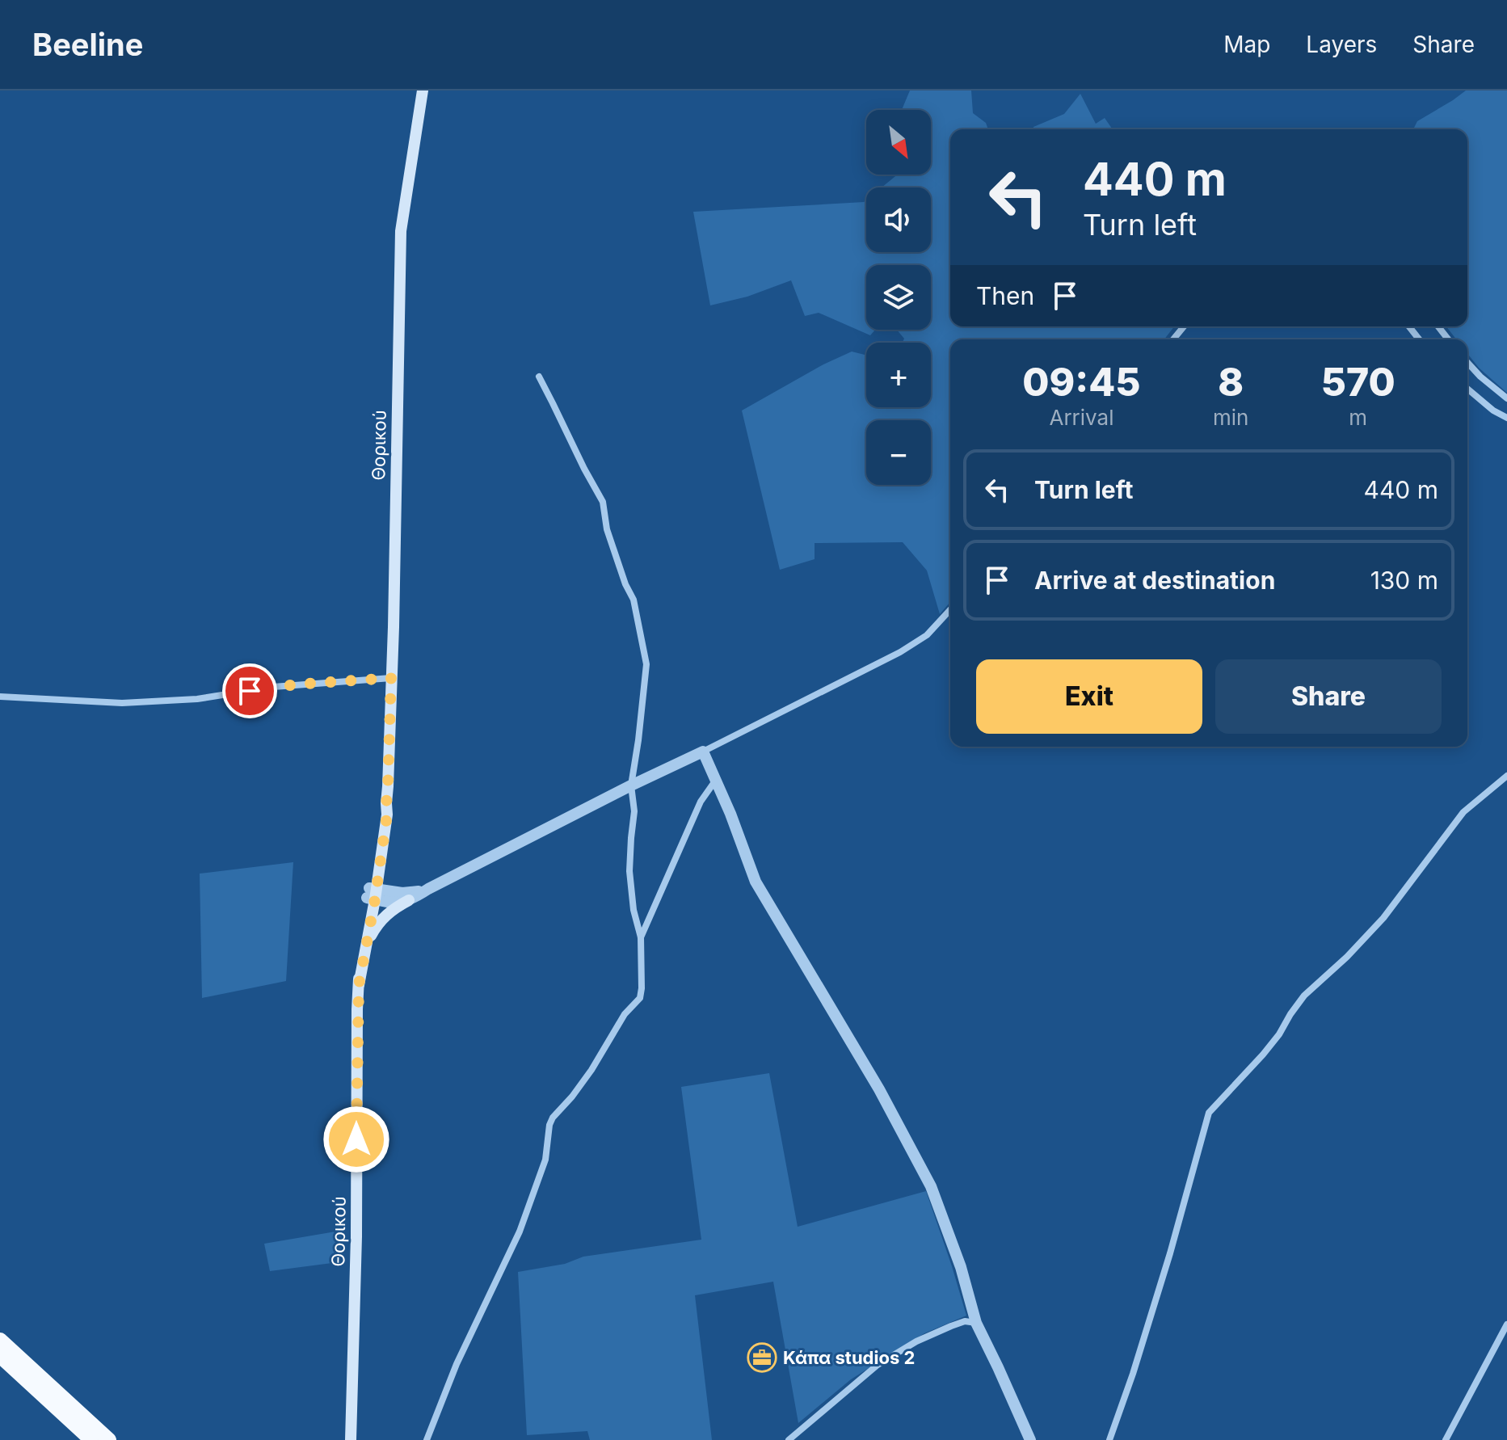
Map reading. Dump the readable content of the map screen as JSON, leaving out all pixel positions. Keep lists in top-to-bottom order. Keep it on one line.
{"streets":{"main road":["Θορικού"]},"places":{"office":["Κάπα studios 2"]},"north":"bottom right","page":{"header":"Beeline","nav":["Map","Layers","Share"],"map_buttons":["+","−"],"turn":["440 m","Turn left"],"then":"Then","eta":["09:45","Arrival","8","min","570","m"],"list":[{"name":"Turn left","value":"440 m"},{"name":"Arrive at destination","value":"130 m"}],"buttons":["Exit","Share"]}}
